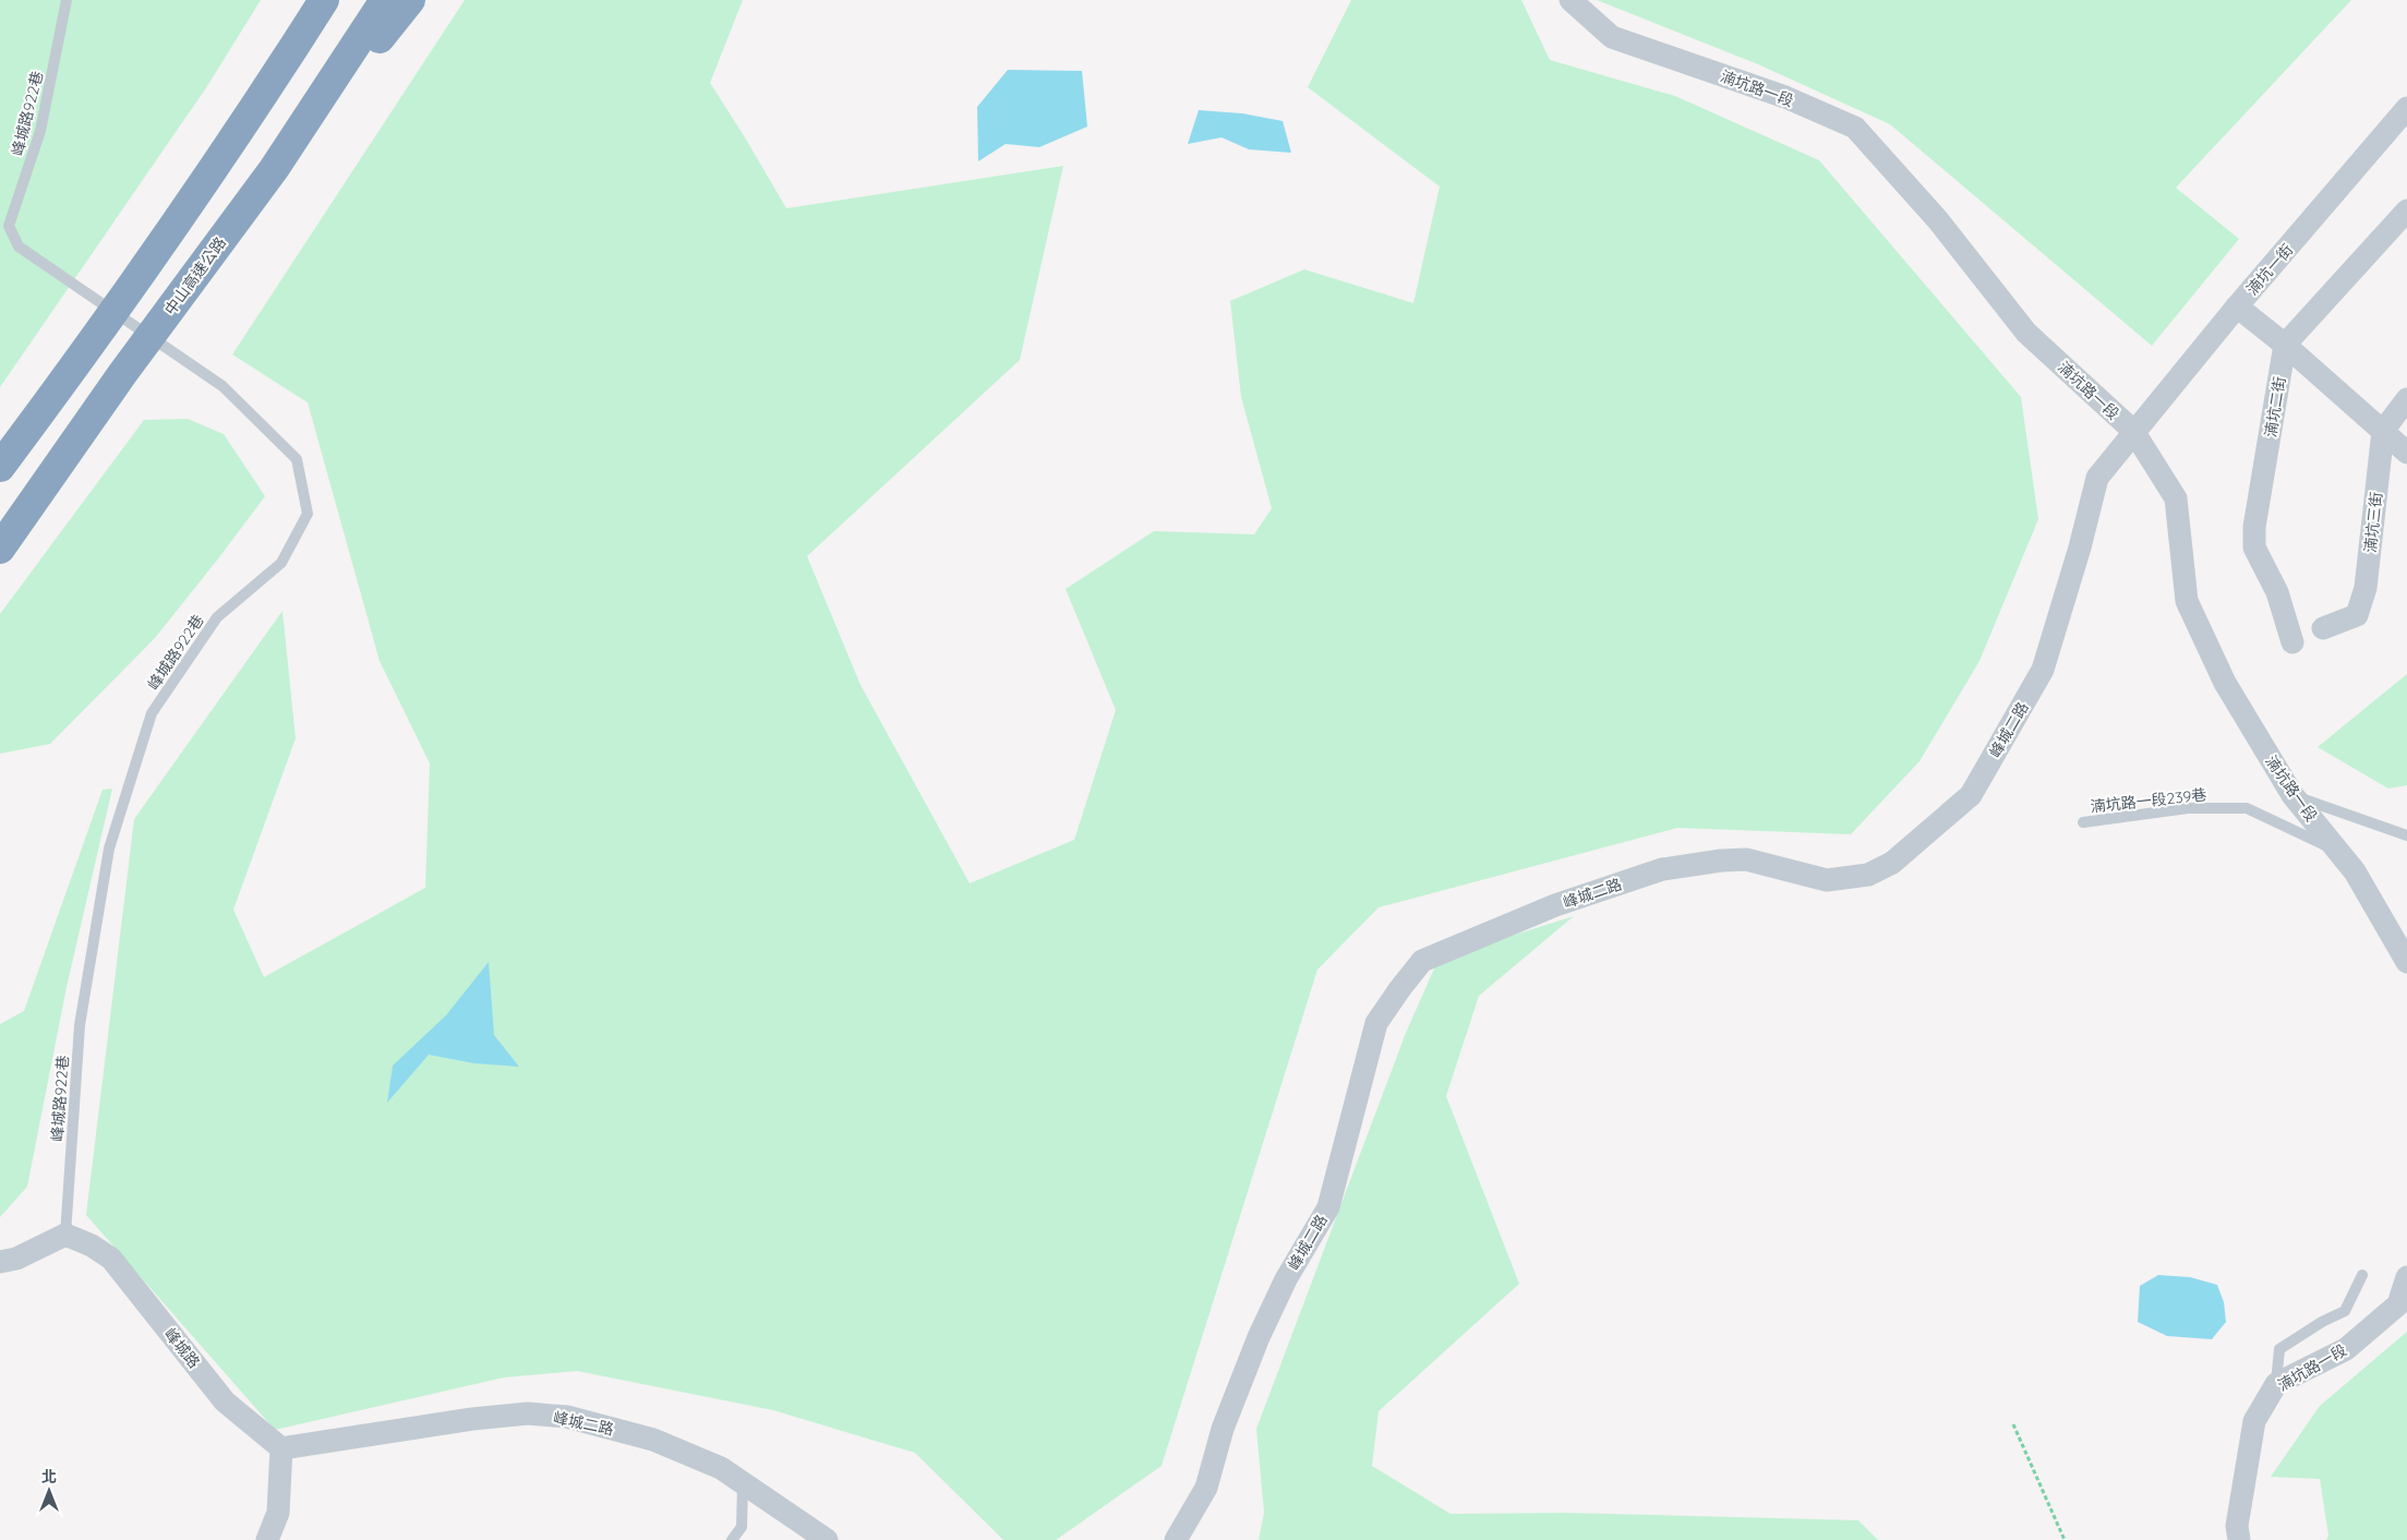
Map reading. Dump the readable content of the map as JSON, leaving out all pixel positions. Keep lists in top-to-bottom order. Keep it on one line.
{"streets":{"highway":["中山高速公路"],"street":["湳坑路一段","湳坑一街","湳坑二街","湳坑三街","峰城二路","峰城路"],"lane":["峰城路922巷","湳坑路一段239巷"]},"crossings":[["湳坑路一段","湳坑一街"],["湳坑路一段","峰城二路"],["湳坑路一段","湳坑路一段239巷"],["峰城路922巷","峰城路"],["湳坑一街","峰城二路"],["峰城二路","峰城路"]],"north":"top"}
